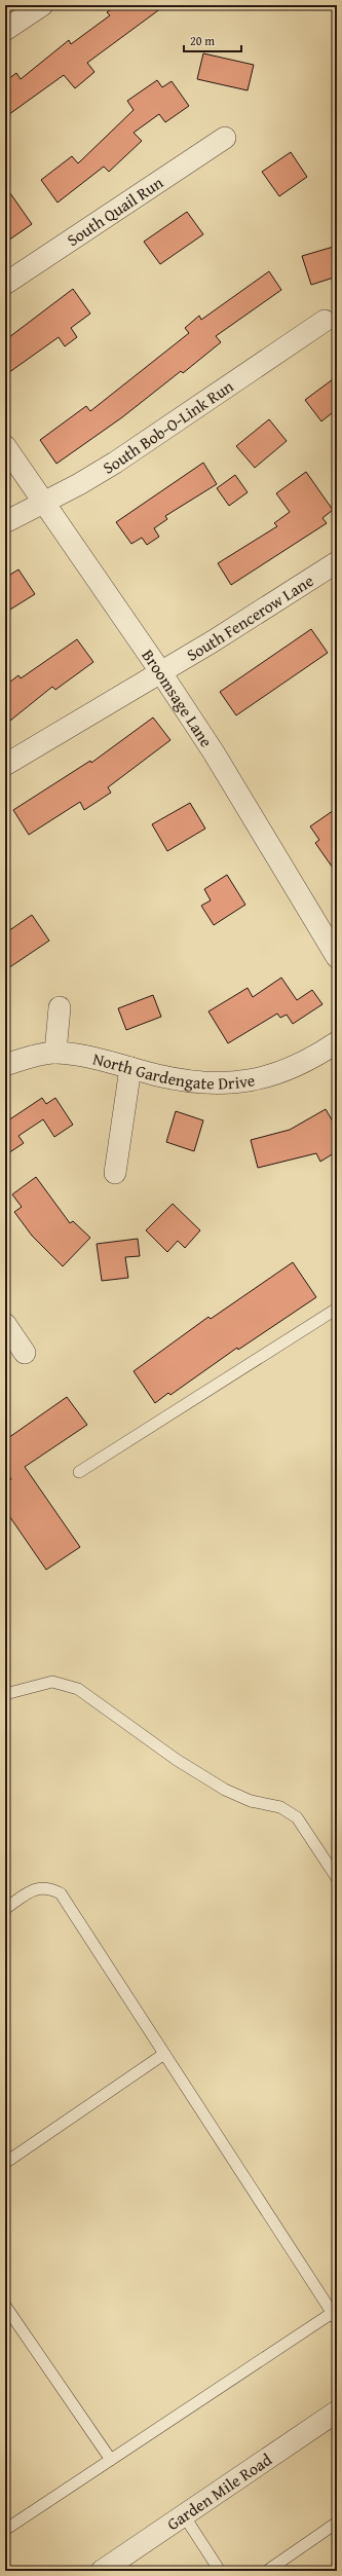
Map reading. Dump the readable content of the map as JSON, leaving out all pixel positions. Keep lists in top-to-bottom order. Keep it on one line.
{"streets":{"street":["South Quail Run","South Bob-O-Link Run","South Fencerow Lane","Broomsage Lane","North Gardengate Drive","Garden Mile Road"]},"crossings":[["South Bob-O-Link Run","Broomsage Lane"],["South Fencerow Lane","Broomsage Lane"]],"scale_bar":"20 m"}
